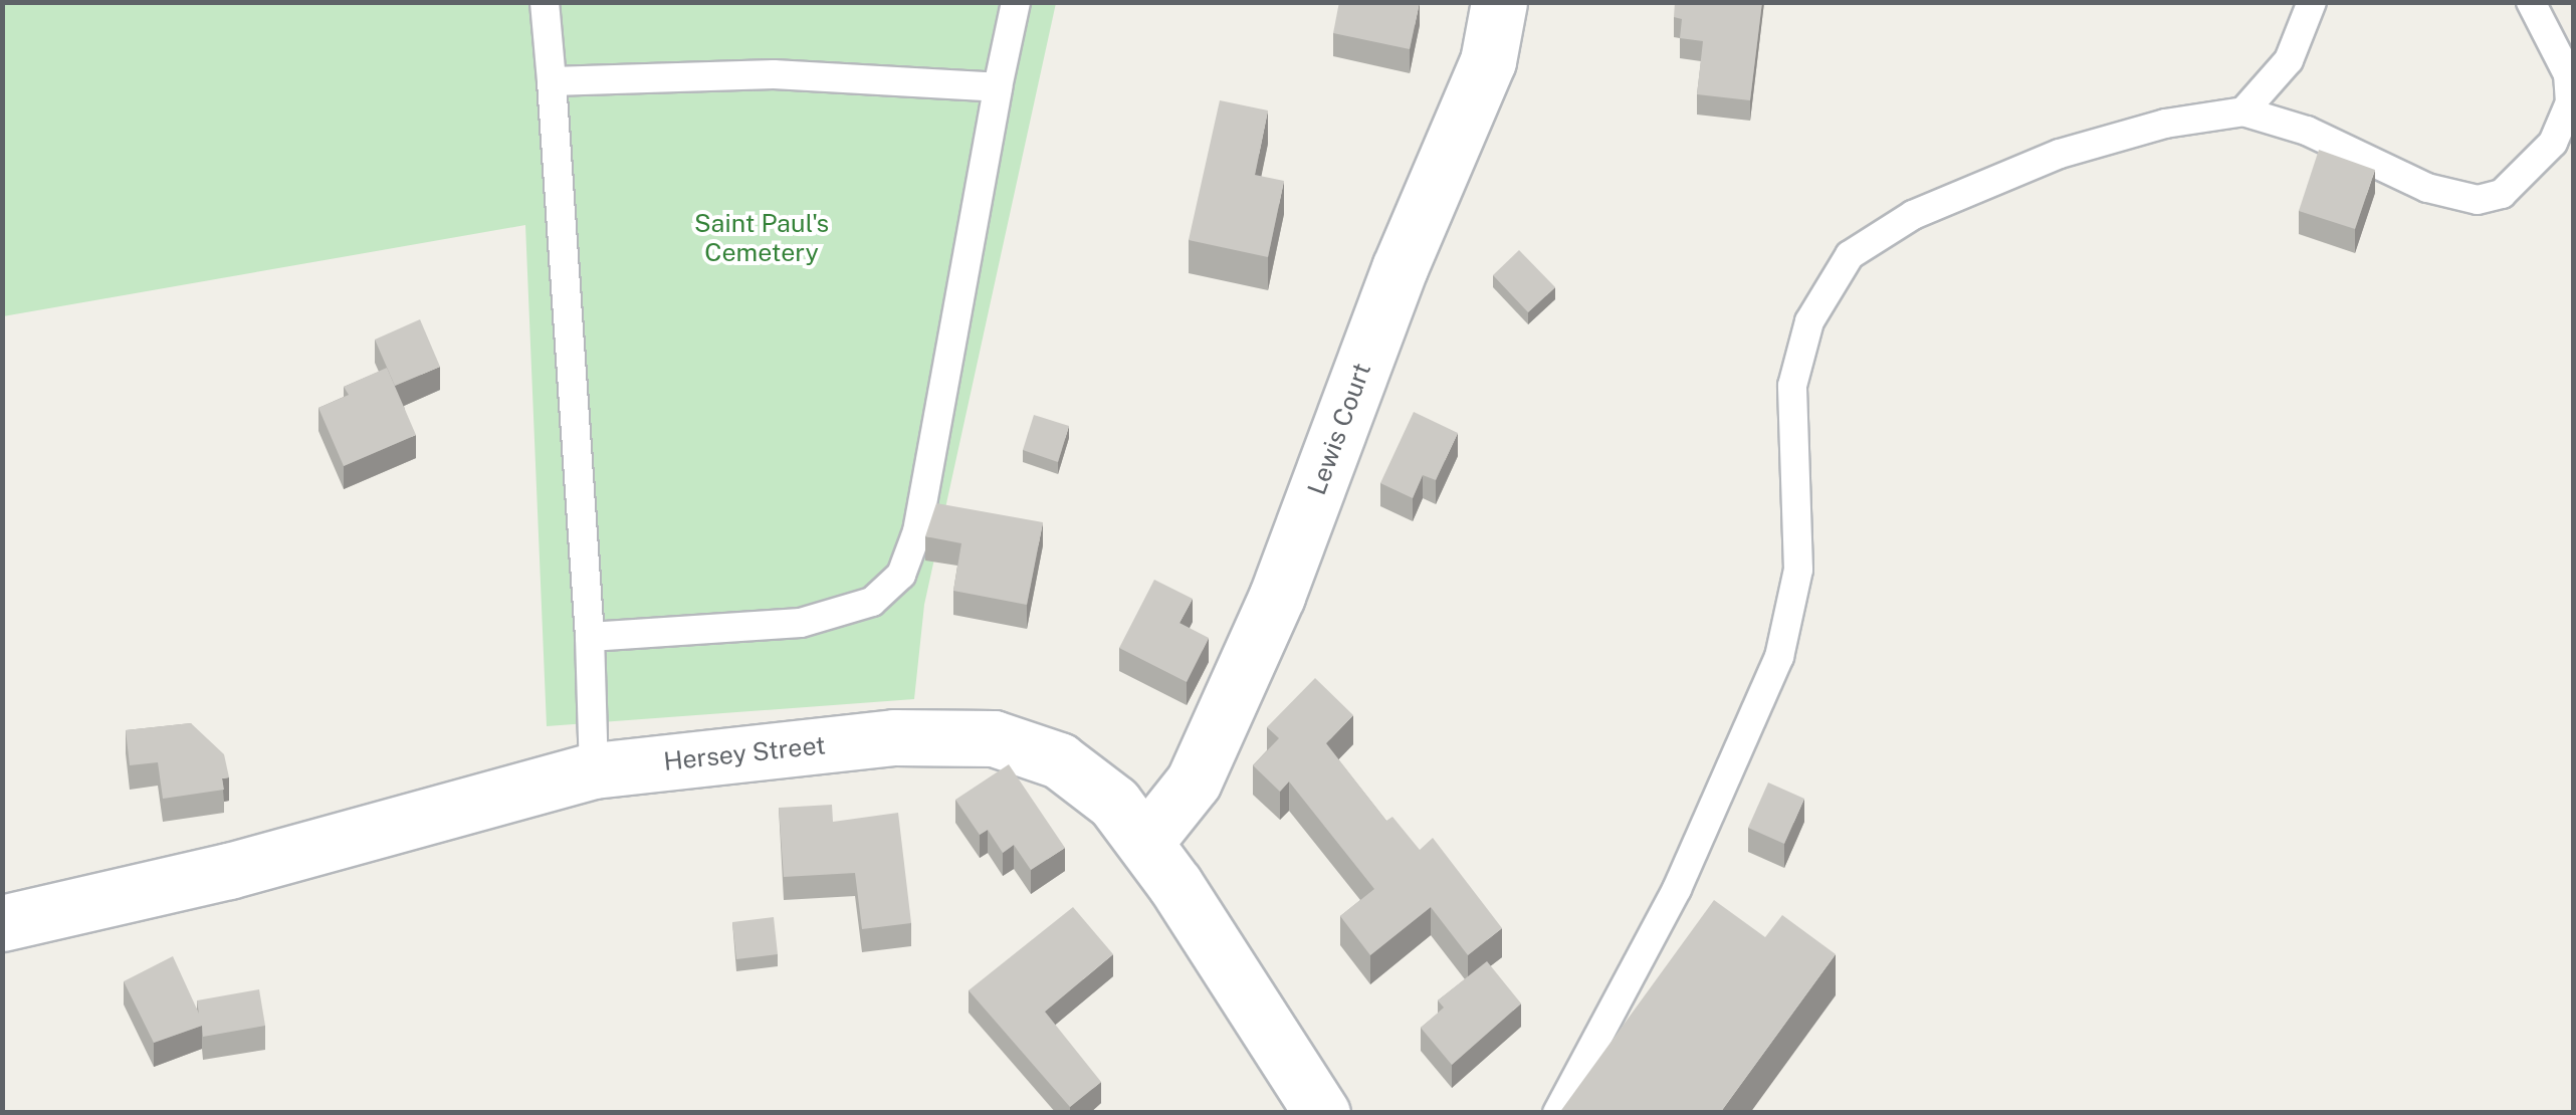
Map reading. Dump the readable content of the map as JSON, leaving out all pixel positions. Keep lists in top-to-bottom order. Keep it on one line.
{"streets":{"street":["Lewis Court","Hersey Street"]},"crossings":[["Lewis Court","Hersey Street"]],"parks":["Saint Paul's Cemetery"]}
